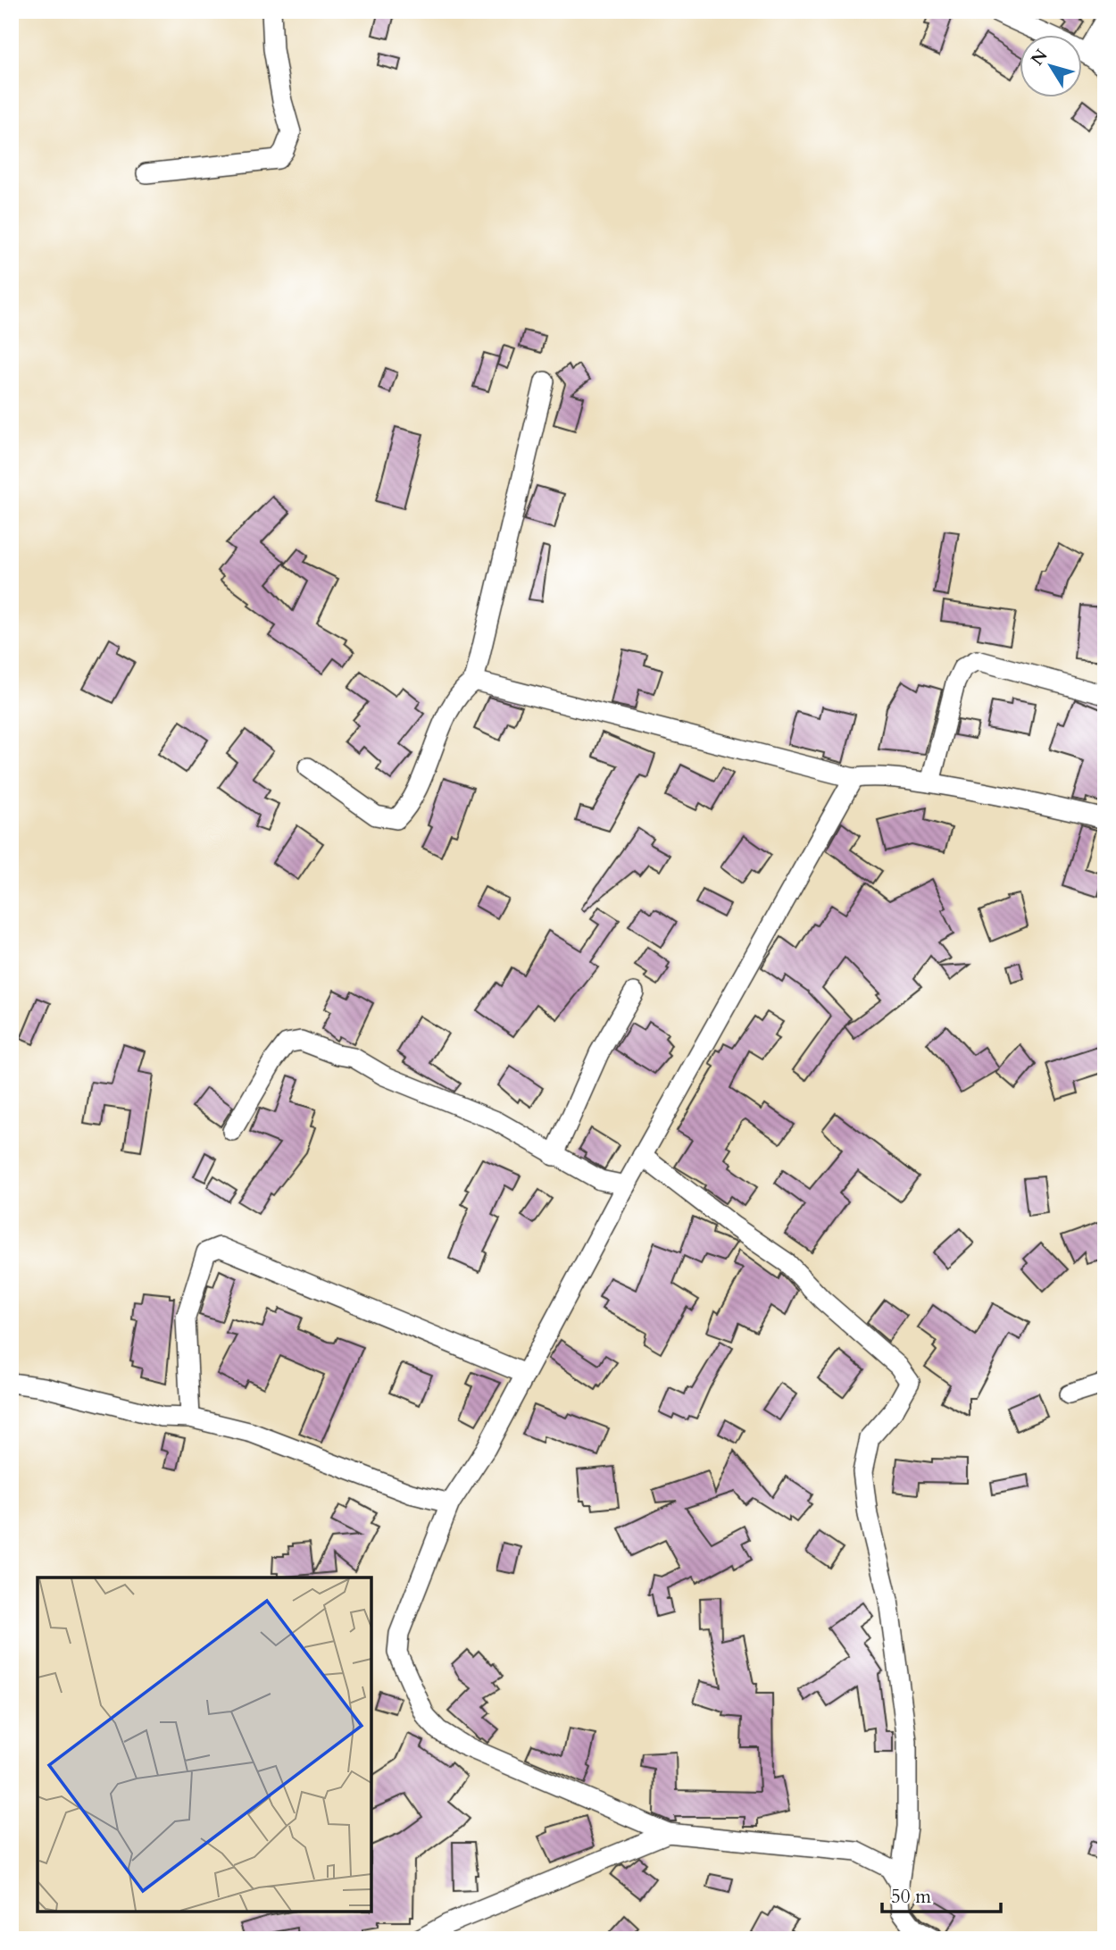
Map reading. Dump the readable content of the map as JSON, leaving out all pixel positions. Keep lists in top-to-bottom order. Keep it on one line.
{"scale_bar":"50 m","north":"top left"}
